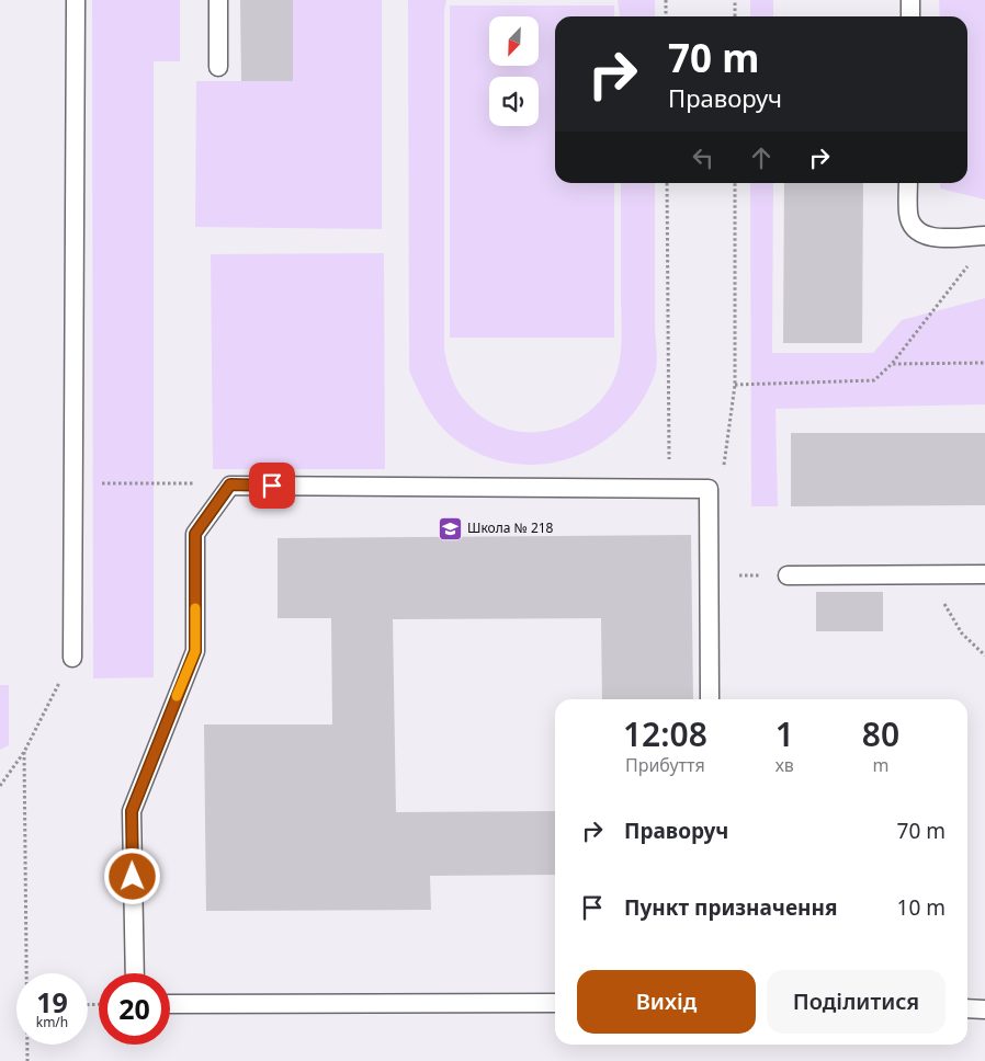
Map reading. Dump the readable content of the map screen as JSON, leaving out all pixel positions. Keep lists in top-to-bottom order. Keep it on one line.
{"places":{"school or university":["Школа № 218"]},"north":"bottom left","page":{"turn":["70 m","Праворуч"],"eta":["12:08","Прибуття","1","хв","80","m"],"list":[{"name":"Праворуч","value":"70 m"},{"name":"Пункт призначення","value":"10 m"}],"buttons":["Вихід","Поділитися"],"speed":"19 km/h","limit":"20"}}
